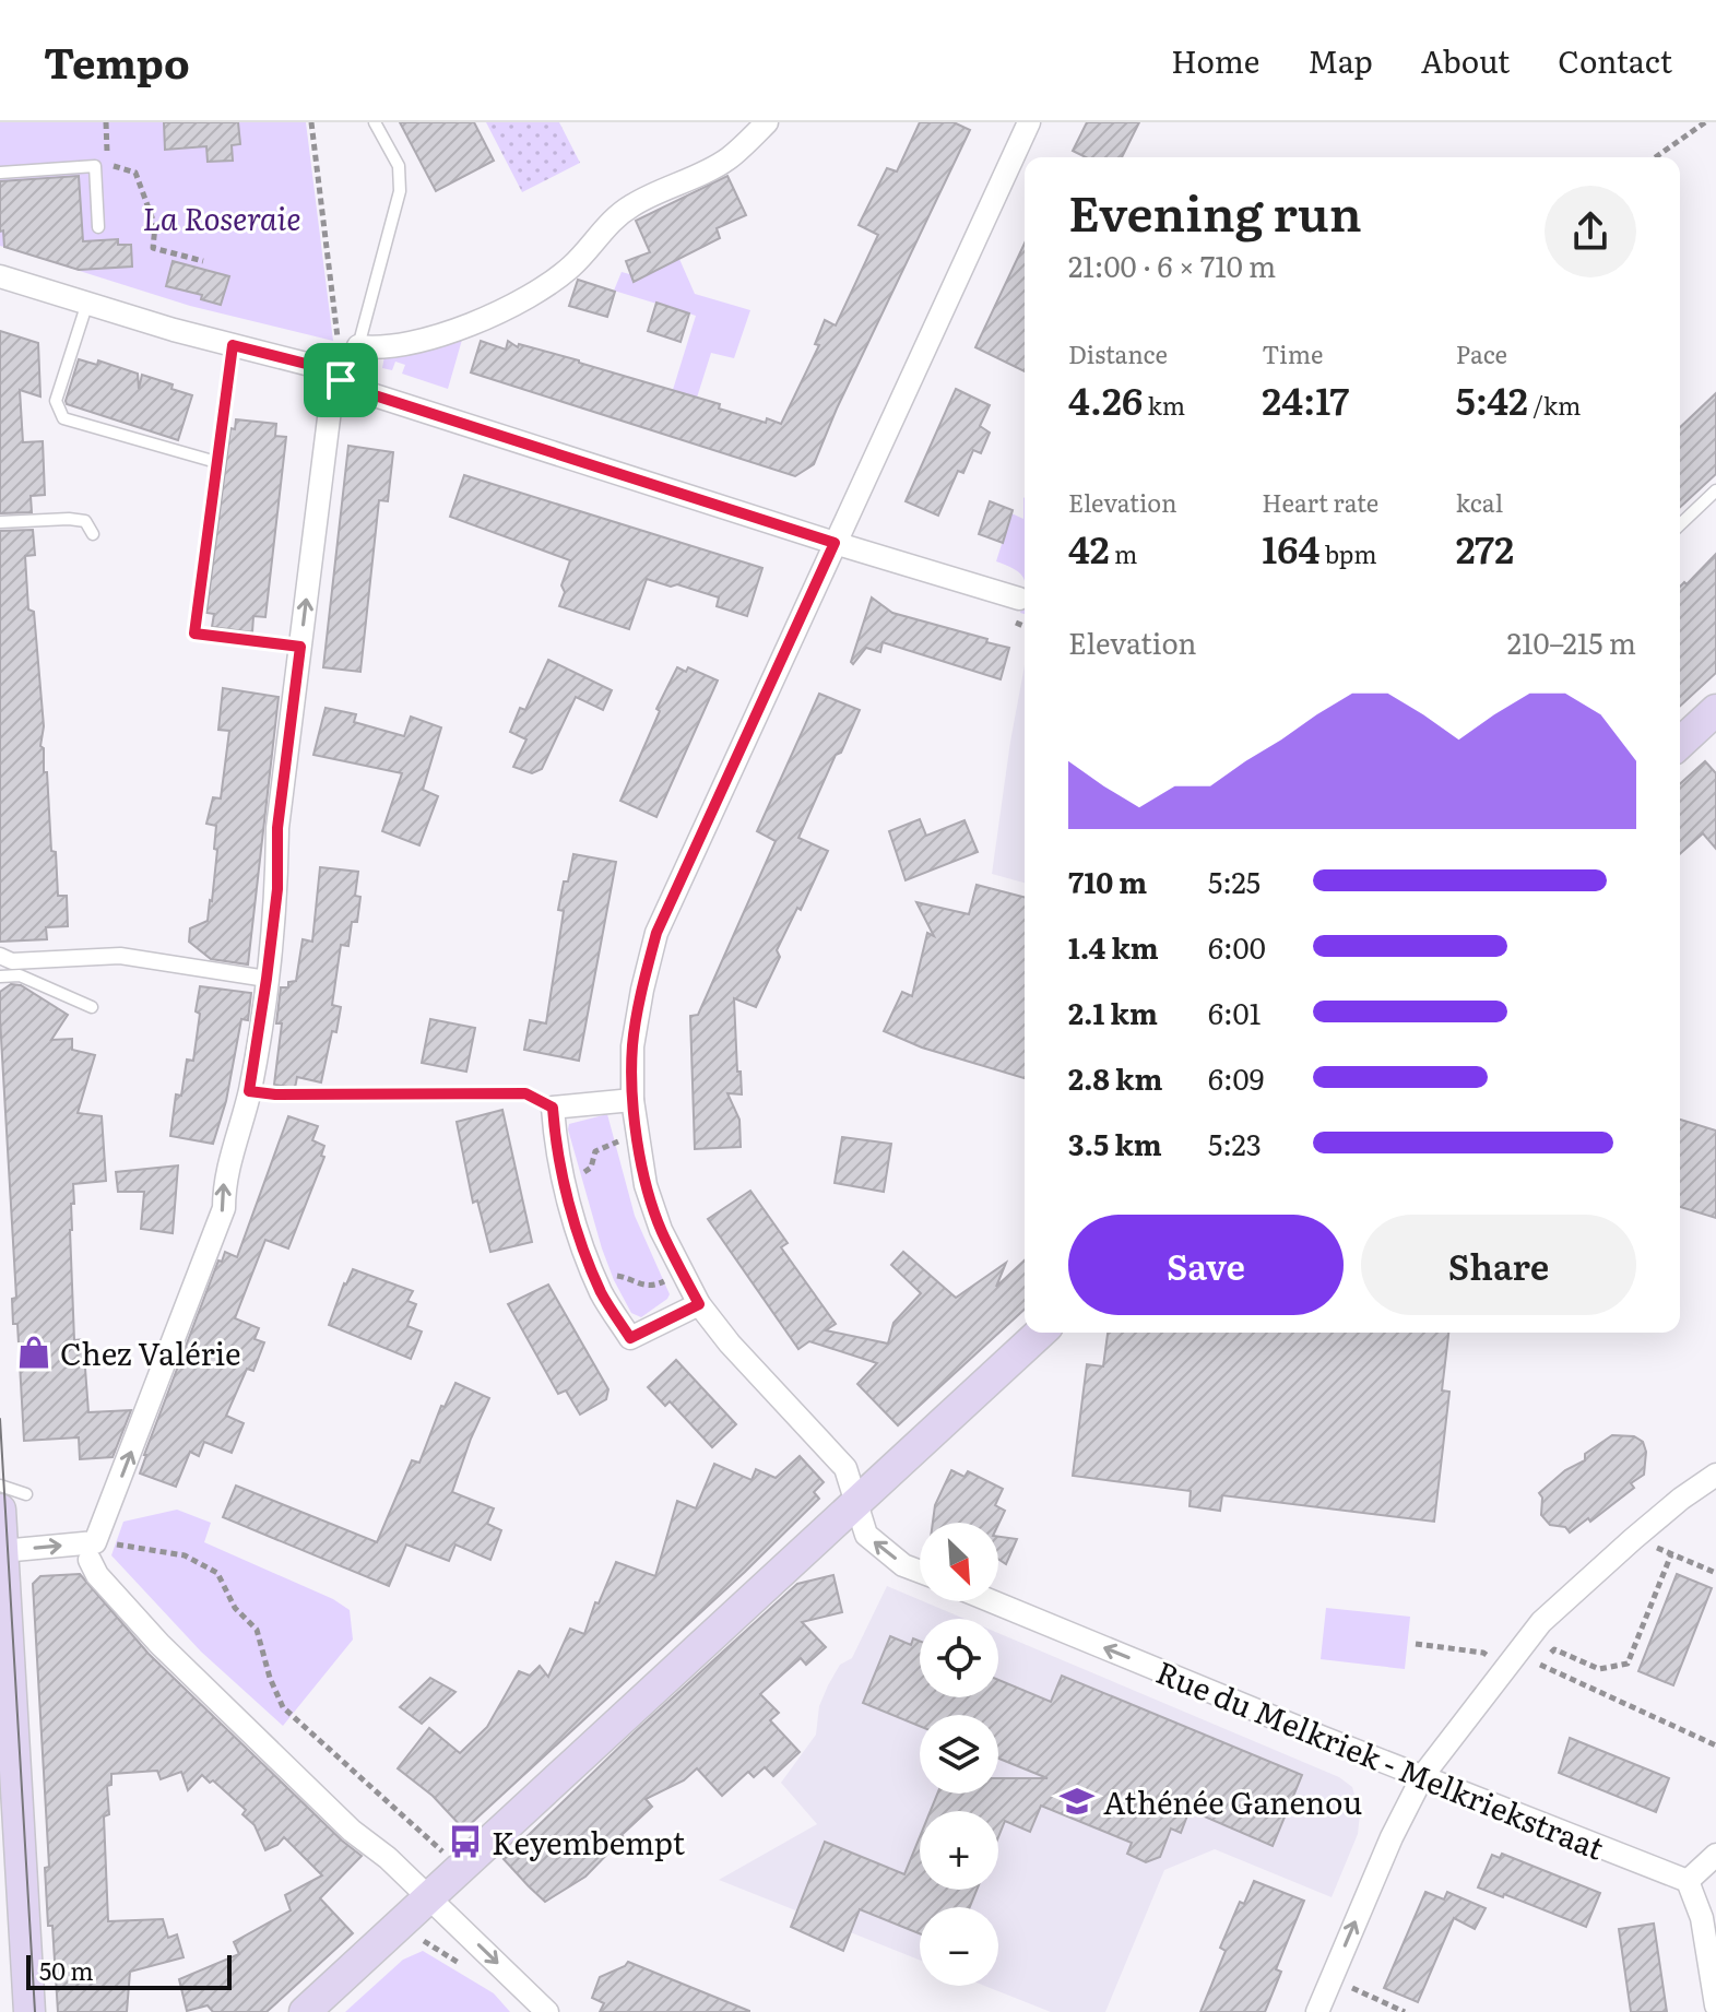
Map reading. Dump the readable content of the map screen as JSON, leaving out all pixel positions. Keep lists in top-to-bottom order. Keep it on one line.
{"streets":{"street":["Rue du Melkriek - Melkriekstraat"]},"one_way":["Rue du Melkriek - Melkriekstraat"],"parks":["La Roseraie"],"places":{"shop":["Chez Valérie"],"school or university":["Athénée Ganenou"],"bus stop":["Keyembempt"]},"scale_bar":"50 m","north":"bottom right","page":{"header":"Tempo","nav":["Home","Map","About","Contact"],"heading":["Evening run","21:00 · 6 × 710 m"],"stats":[["Distance","4.26 km"],["Time","24:17"],["Pace","5:42 /km"],["Elevation","42 m"],["Heart rate","164 bpm"],["kcal","272"]],"chart":["Elevation","210–215 m"],"list":[{"name":"710 m","note":"5:25"},{"name":"1.4 km","note":"6:00"},{"name":"2.1 km","note":"6:01"},{"name":"2.8 km","note":"6:09"},{"name":"3.5 km","note":"5:23"}],"buttons":["Save","Share"],"map_buttons":["+","−"],"scale":"50 m"}}
